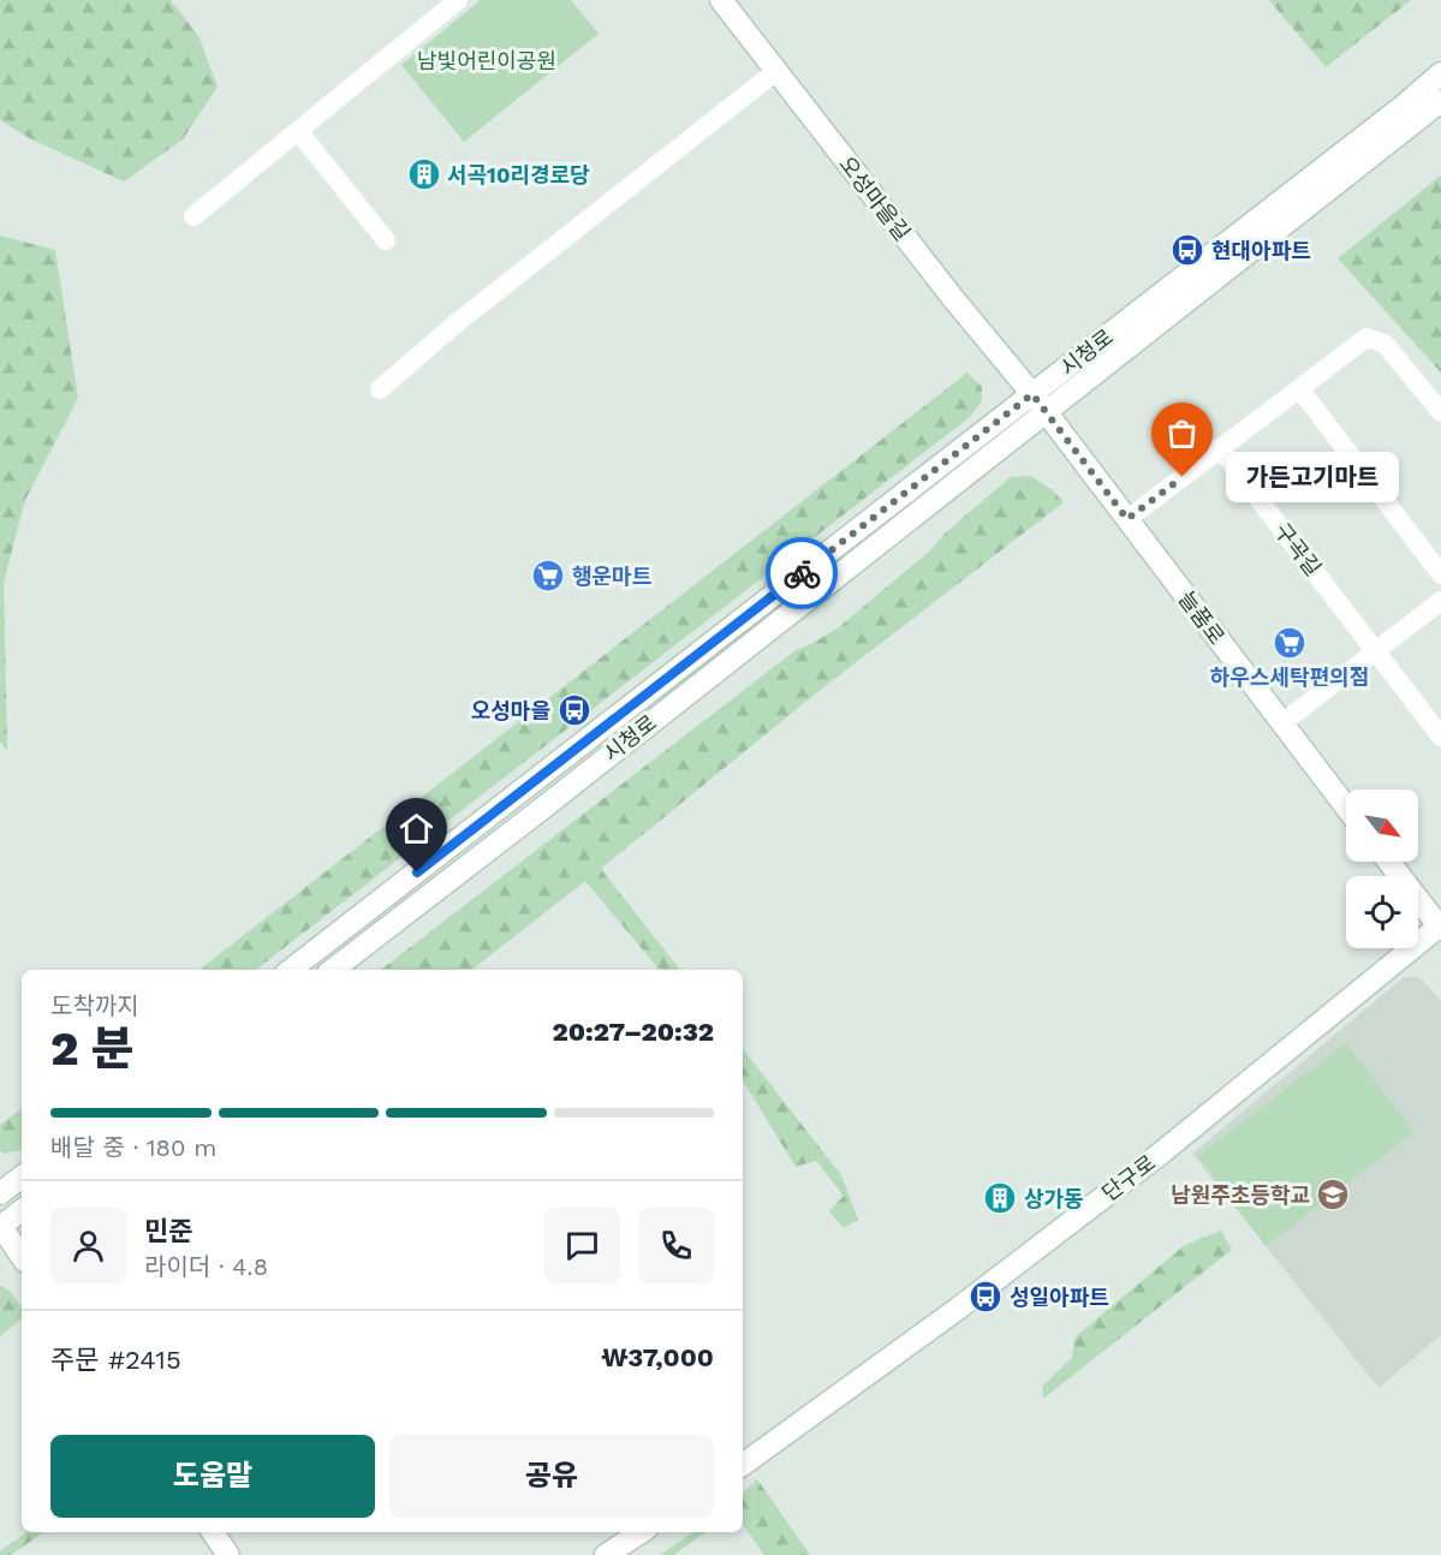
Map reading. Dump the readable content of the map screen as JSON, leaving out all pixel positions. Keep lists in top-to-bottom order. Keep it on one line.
{"streets":{"street":["오성마을길","시청로","구곡길","늘품로","단구로"]},"crossings":[["오성마을길","시청로"],["오성마을길","늘품로"],["시청로","늘품로"]],"parks":["남빛어린이공원"],"places":{"building":["서곡10리경로당","상가동"],"bus stop":["현대아파트","오성마을","성일아파트"],"other":["가든고기마트"],"supermarket":["행운마트","하우스세탁편의점"],"school or university":["남원주초등학교"]},"north":"bottom right","page":{"bubble":"가든고기마트","heading":["2 분","도착까지","20:27–20:32"],"panel":["민준","라이더 · 4.8","주문 #2415","₩37,000"],"bar":"배달 중 · 180 m","buttons":["도움말","공유"]}}
